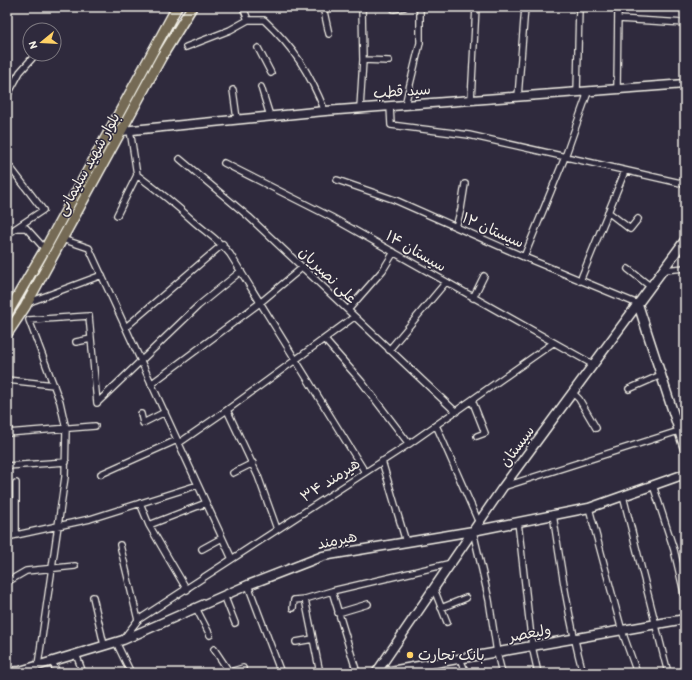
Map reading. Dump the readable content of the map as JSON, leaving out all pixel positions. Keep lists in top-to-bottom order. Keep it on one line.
{"streets":{"main road":["بلوار شهید سلیمانی"],"street":["سید قطب","سیستان ۱۲","سیستان ۱۴","علی نصیریان","سیستان","هیرمند ۳۴","هیرمند","ولیعصر"]},"crossings":[["سید قطب","بلوار شهید سلیمانی"],["سیستان ۱۲","سیستان"],["سیستان ۱۴","سیستان"],["سیستان ۱۴","هیرمند ۳۴"],["علی نصیریان","هیرمند ۳۴"],["سیستان","هیرمند"],["هیرمند ۳۴","هیرمند"]],"places":["بانک تجارت"],"north":"left"}
